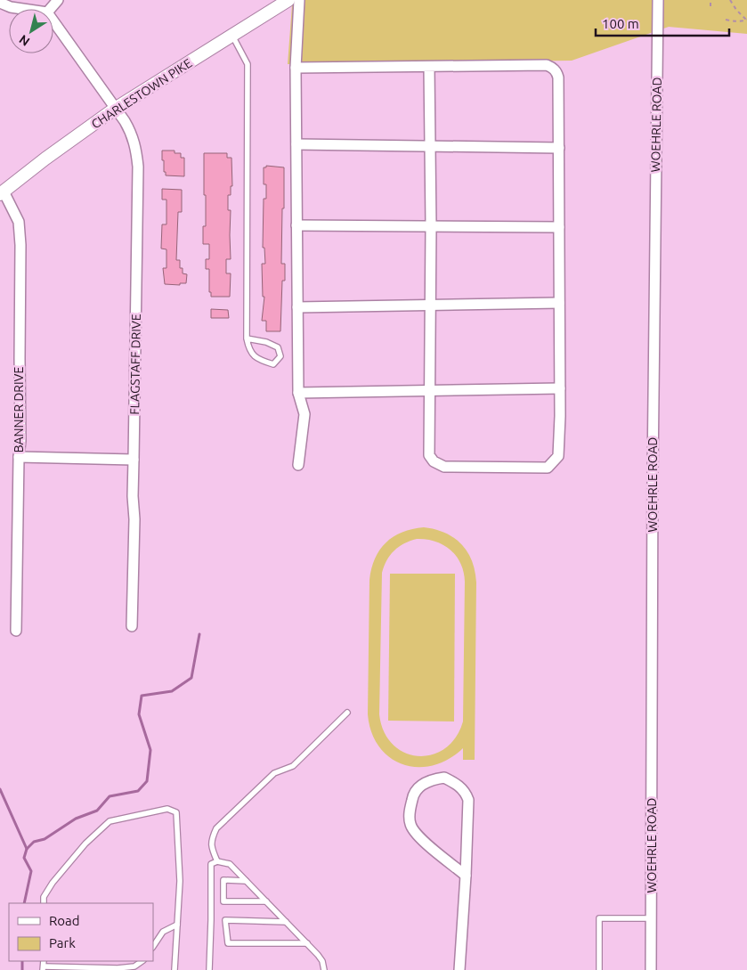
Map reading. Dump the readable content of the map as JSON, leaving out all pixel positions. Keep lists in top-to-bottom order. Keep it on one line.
{"streets":{"street":["CHARLESTOWN PIKE","WOEHRLE ROAD","FLAGSTAFF DRIVE","BANNER DRIVE"]},"crossings":[["CHARLESTOWN PIKE","FLAGSTAFF DRIVE"],["CHARLESTOWN PIKE","BANNER DRIVE"]],"legend":["Road","Park"],"scale_bar":"100 m","north":"bottom left"}
